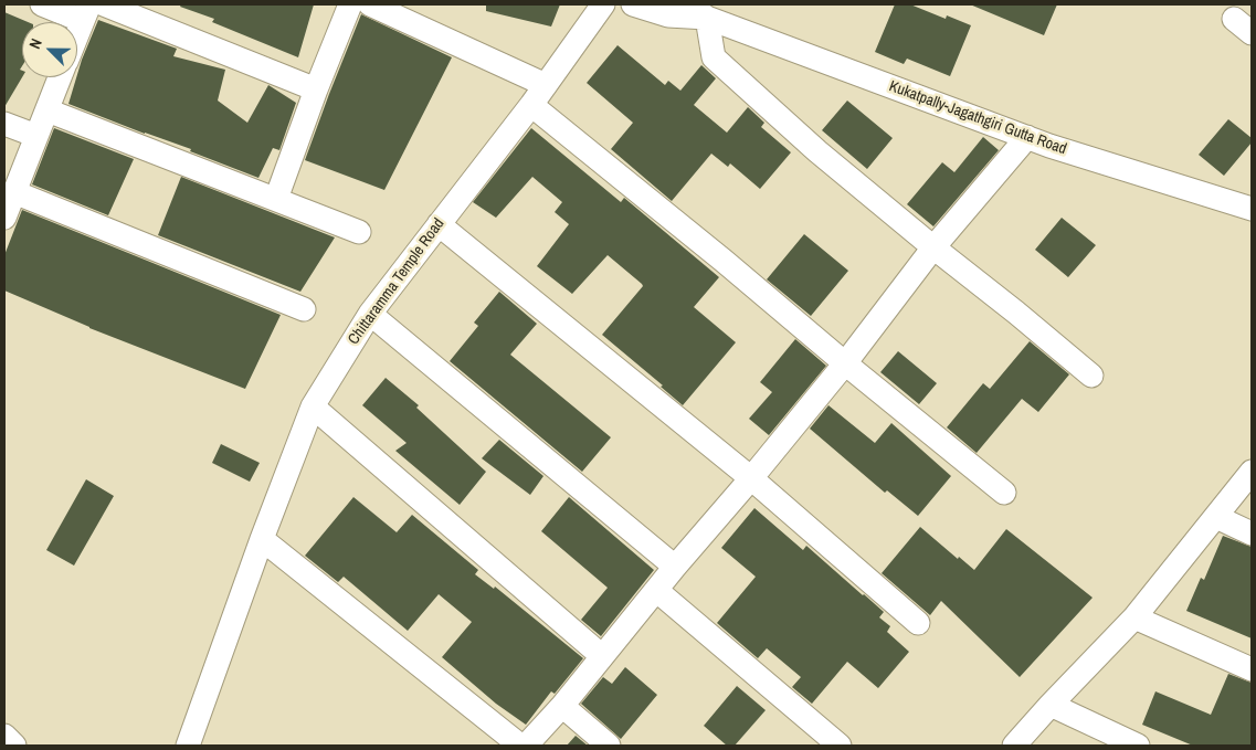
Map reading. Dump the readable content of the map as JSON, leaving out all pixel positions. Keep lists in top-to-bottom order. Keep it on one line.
{"streets":{"street":["Kukatpally-Jagathgiri Gutta Road","Chittaramma Temple Road"]},"north":"top left"}
